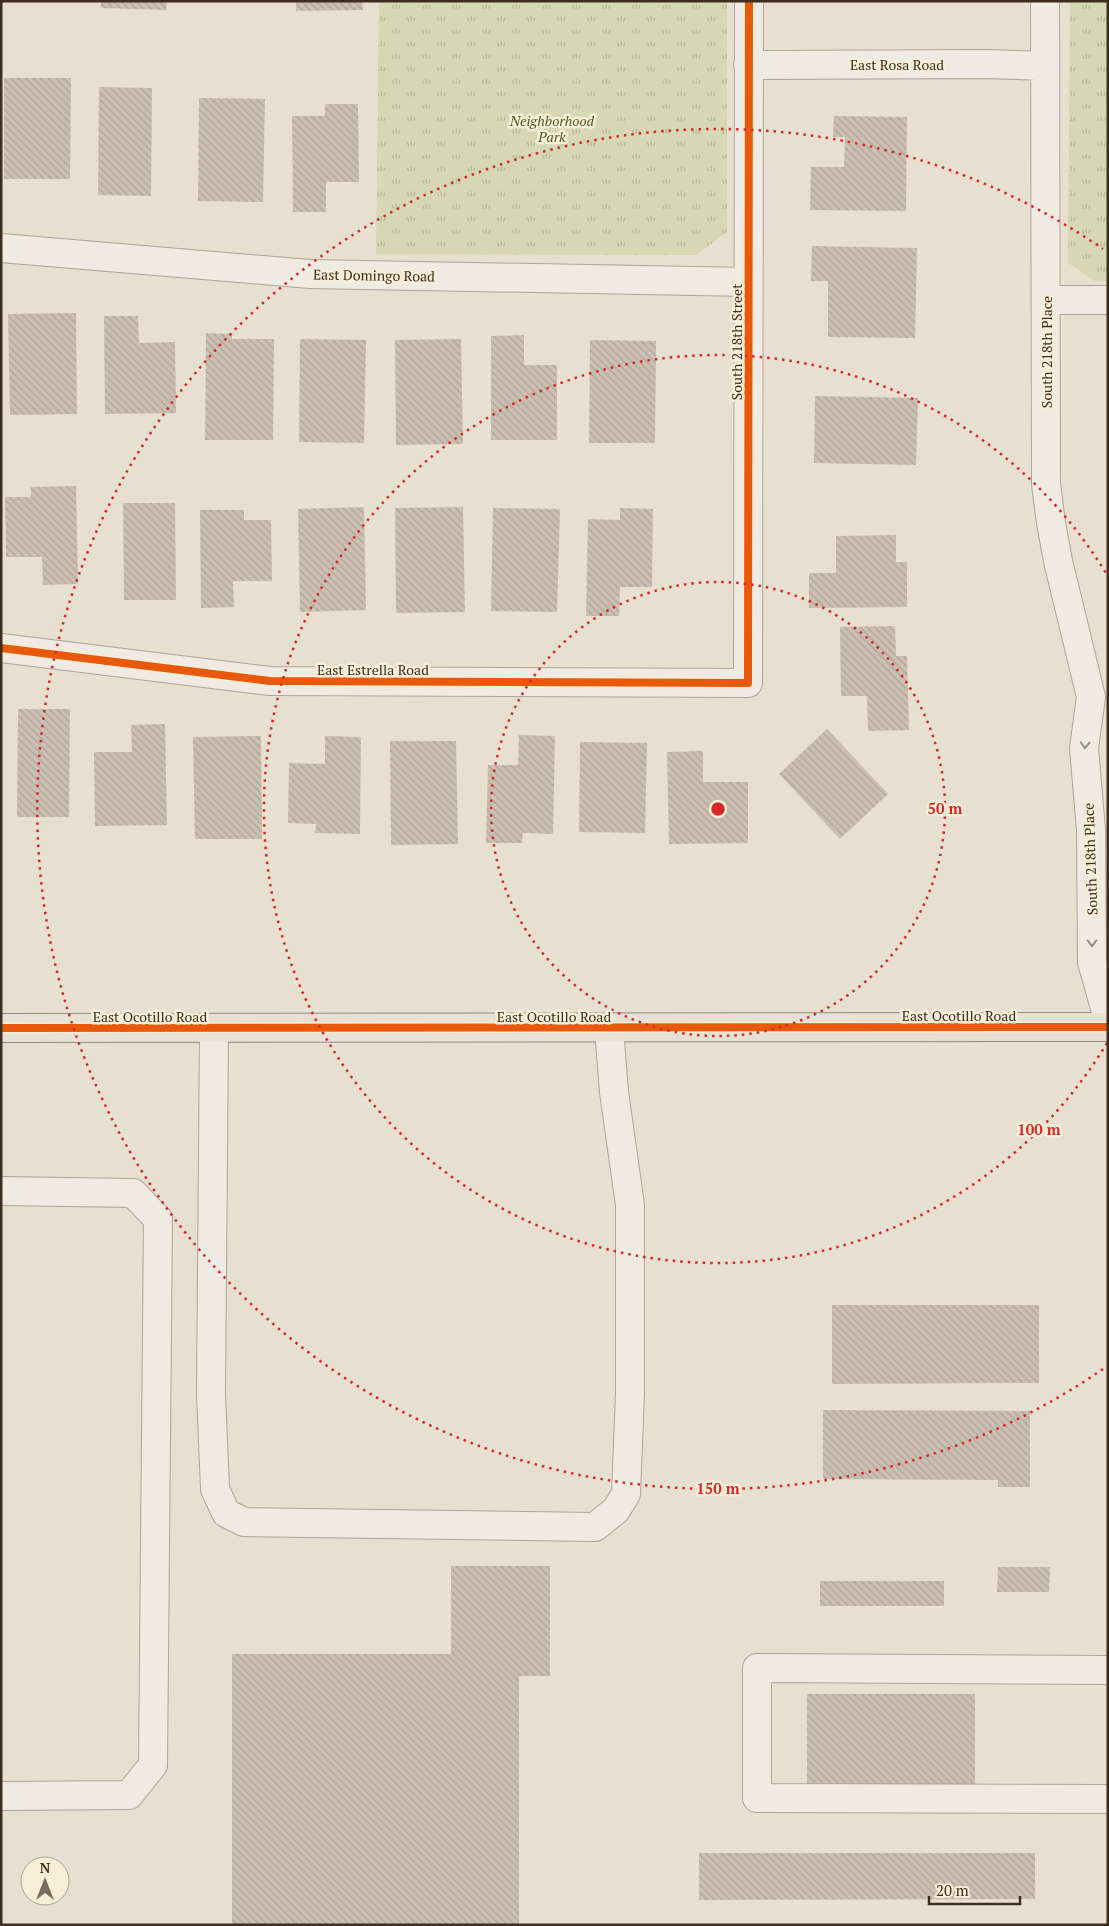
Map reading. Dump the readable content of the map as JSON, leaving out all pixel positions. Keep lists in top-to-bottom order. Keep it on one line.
{"streets":{"main road":["East Ocotillo Road"],"street":["East Rosa Road","East Domingo Road","South 218th Street","South 218th Place","East Estrella Road"]},"crossings":[["East Rosa Road","South 218th Street"],["East Rosa Road","South 218th Place"],["East Domingo Road","South 218th Street"],["South 218th Street","East Estrella Road"]],"parks":["Neighborhood Park"],"scale_bar":"20 m","north":"top","rings":["50 m","100 m","150 m"]}
